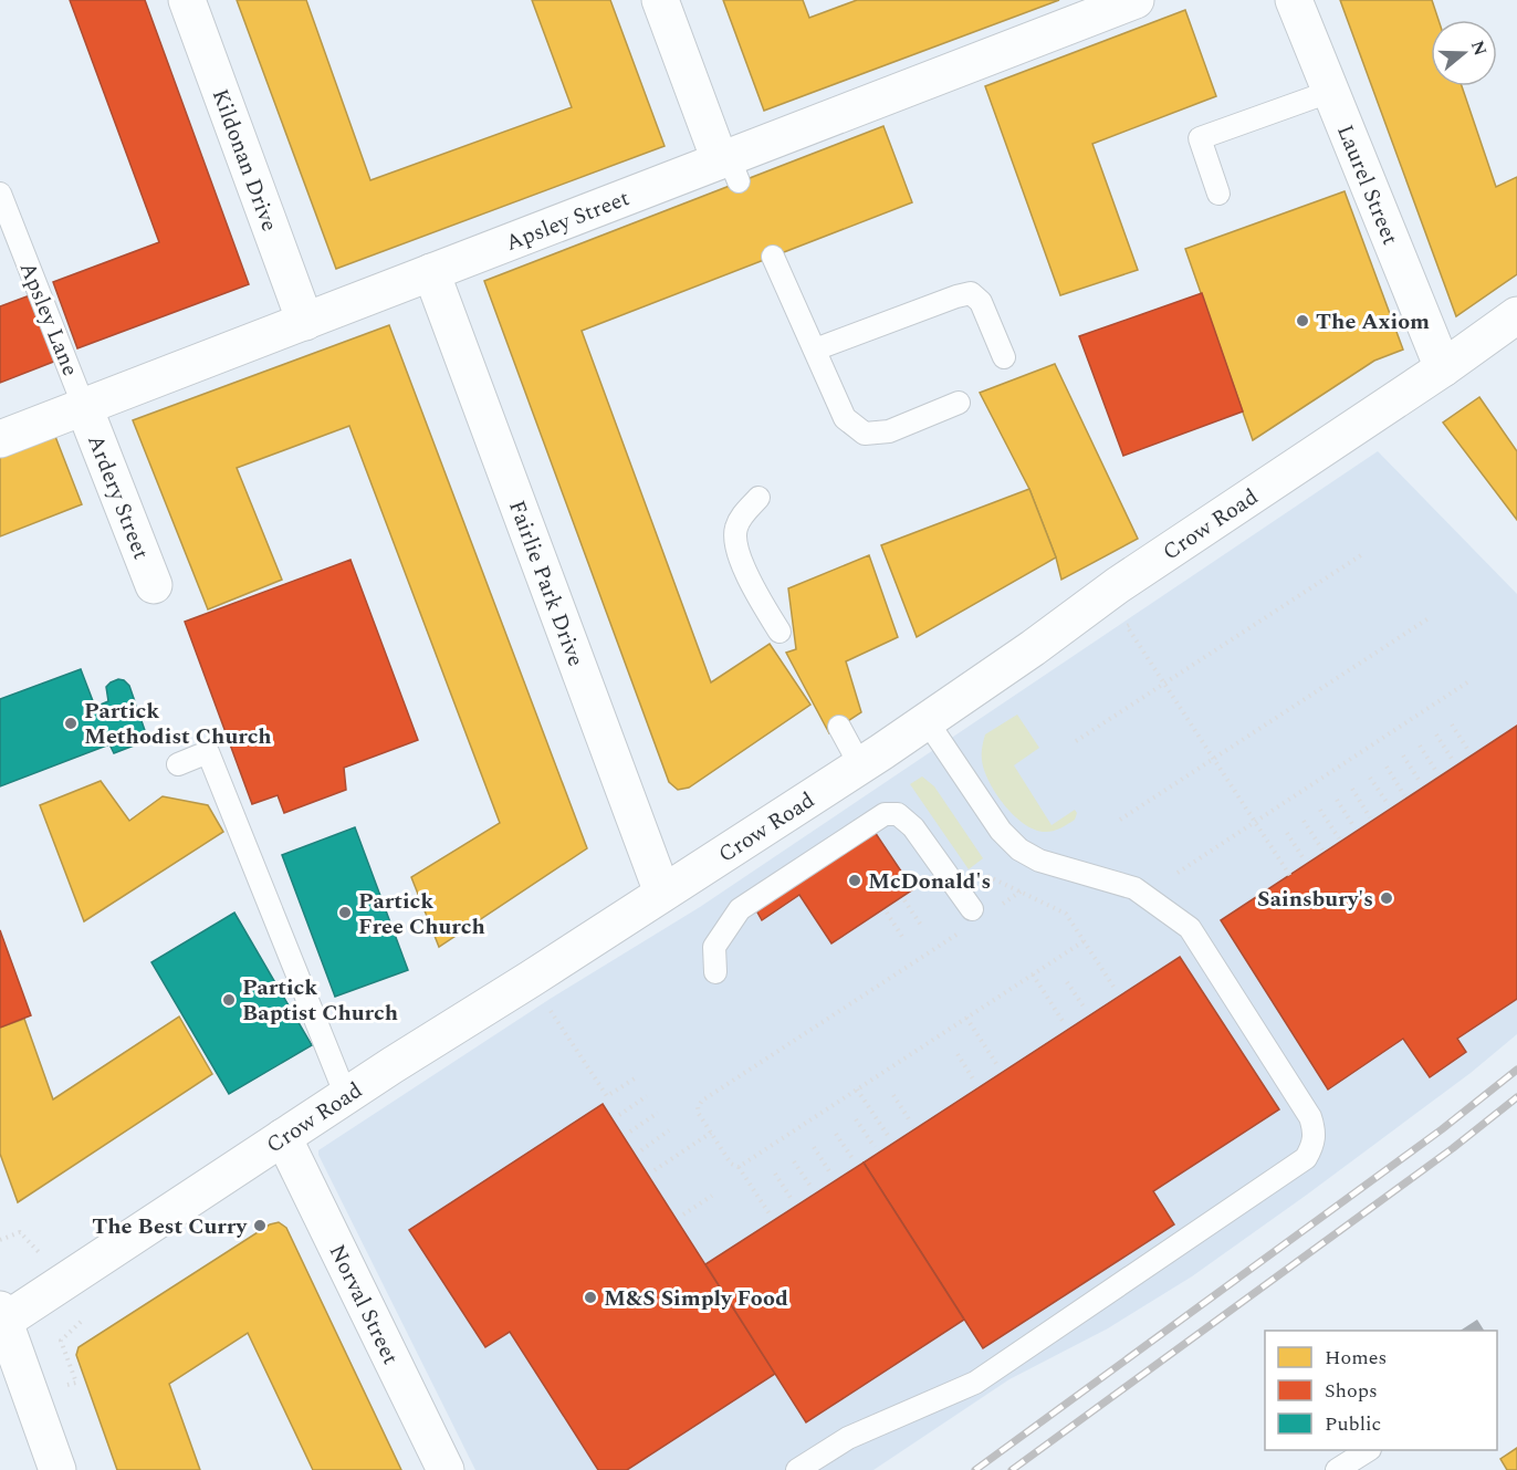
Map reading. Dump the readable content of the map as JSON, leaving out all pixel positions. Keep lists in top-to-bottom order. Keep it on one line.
{"streets":{"street":["Kildonan Drive","Laurel Street","Apsley Street","Ardery Street","Crow Road","Fairlie Park Drive","Norval Street"],"lane":["Apsley Lane"]},"crossings":[["Kildonan Drive","Apsley Street"],["Laurel Street","Crow Road"],["Apsley Street","Apsley Lane"],["Apsley Street","Ardery Street"],["Apsley Street","Fairlie Park Drive"],["Apsley Lane","Ardery Street"],["Crow Road","Fairlie Park Drive"],["Crow Road","Norval Street"]],"places":["The Axiom","Partick Methodist Church","McDonald's","Sainsbury's","Partick Free Church","Partick Baptist Church","The Best Curry","M&S Simply Food"],"legend":["Homes","Shops","Public"],"north":"right"}
